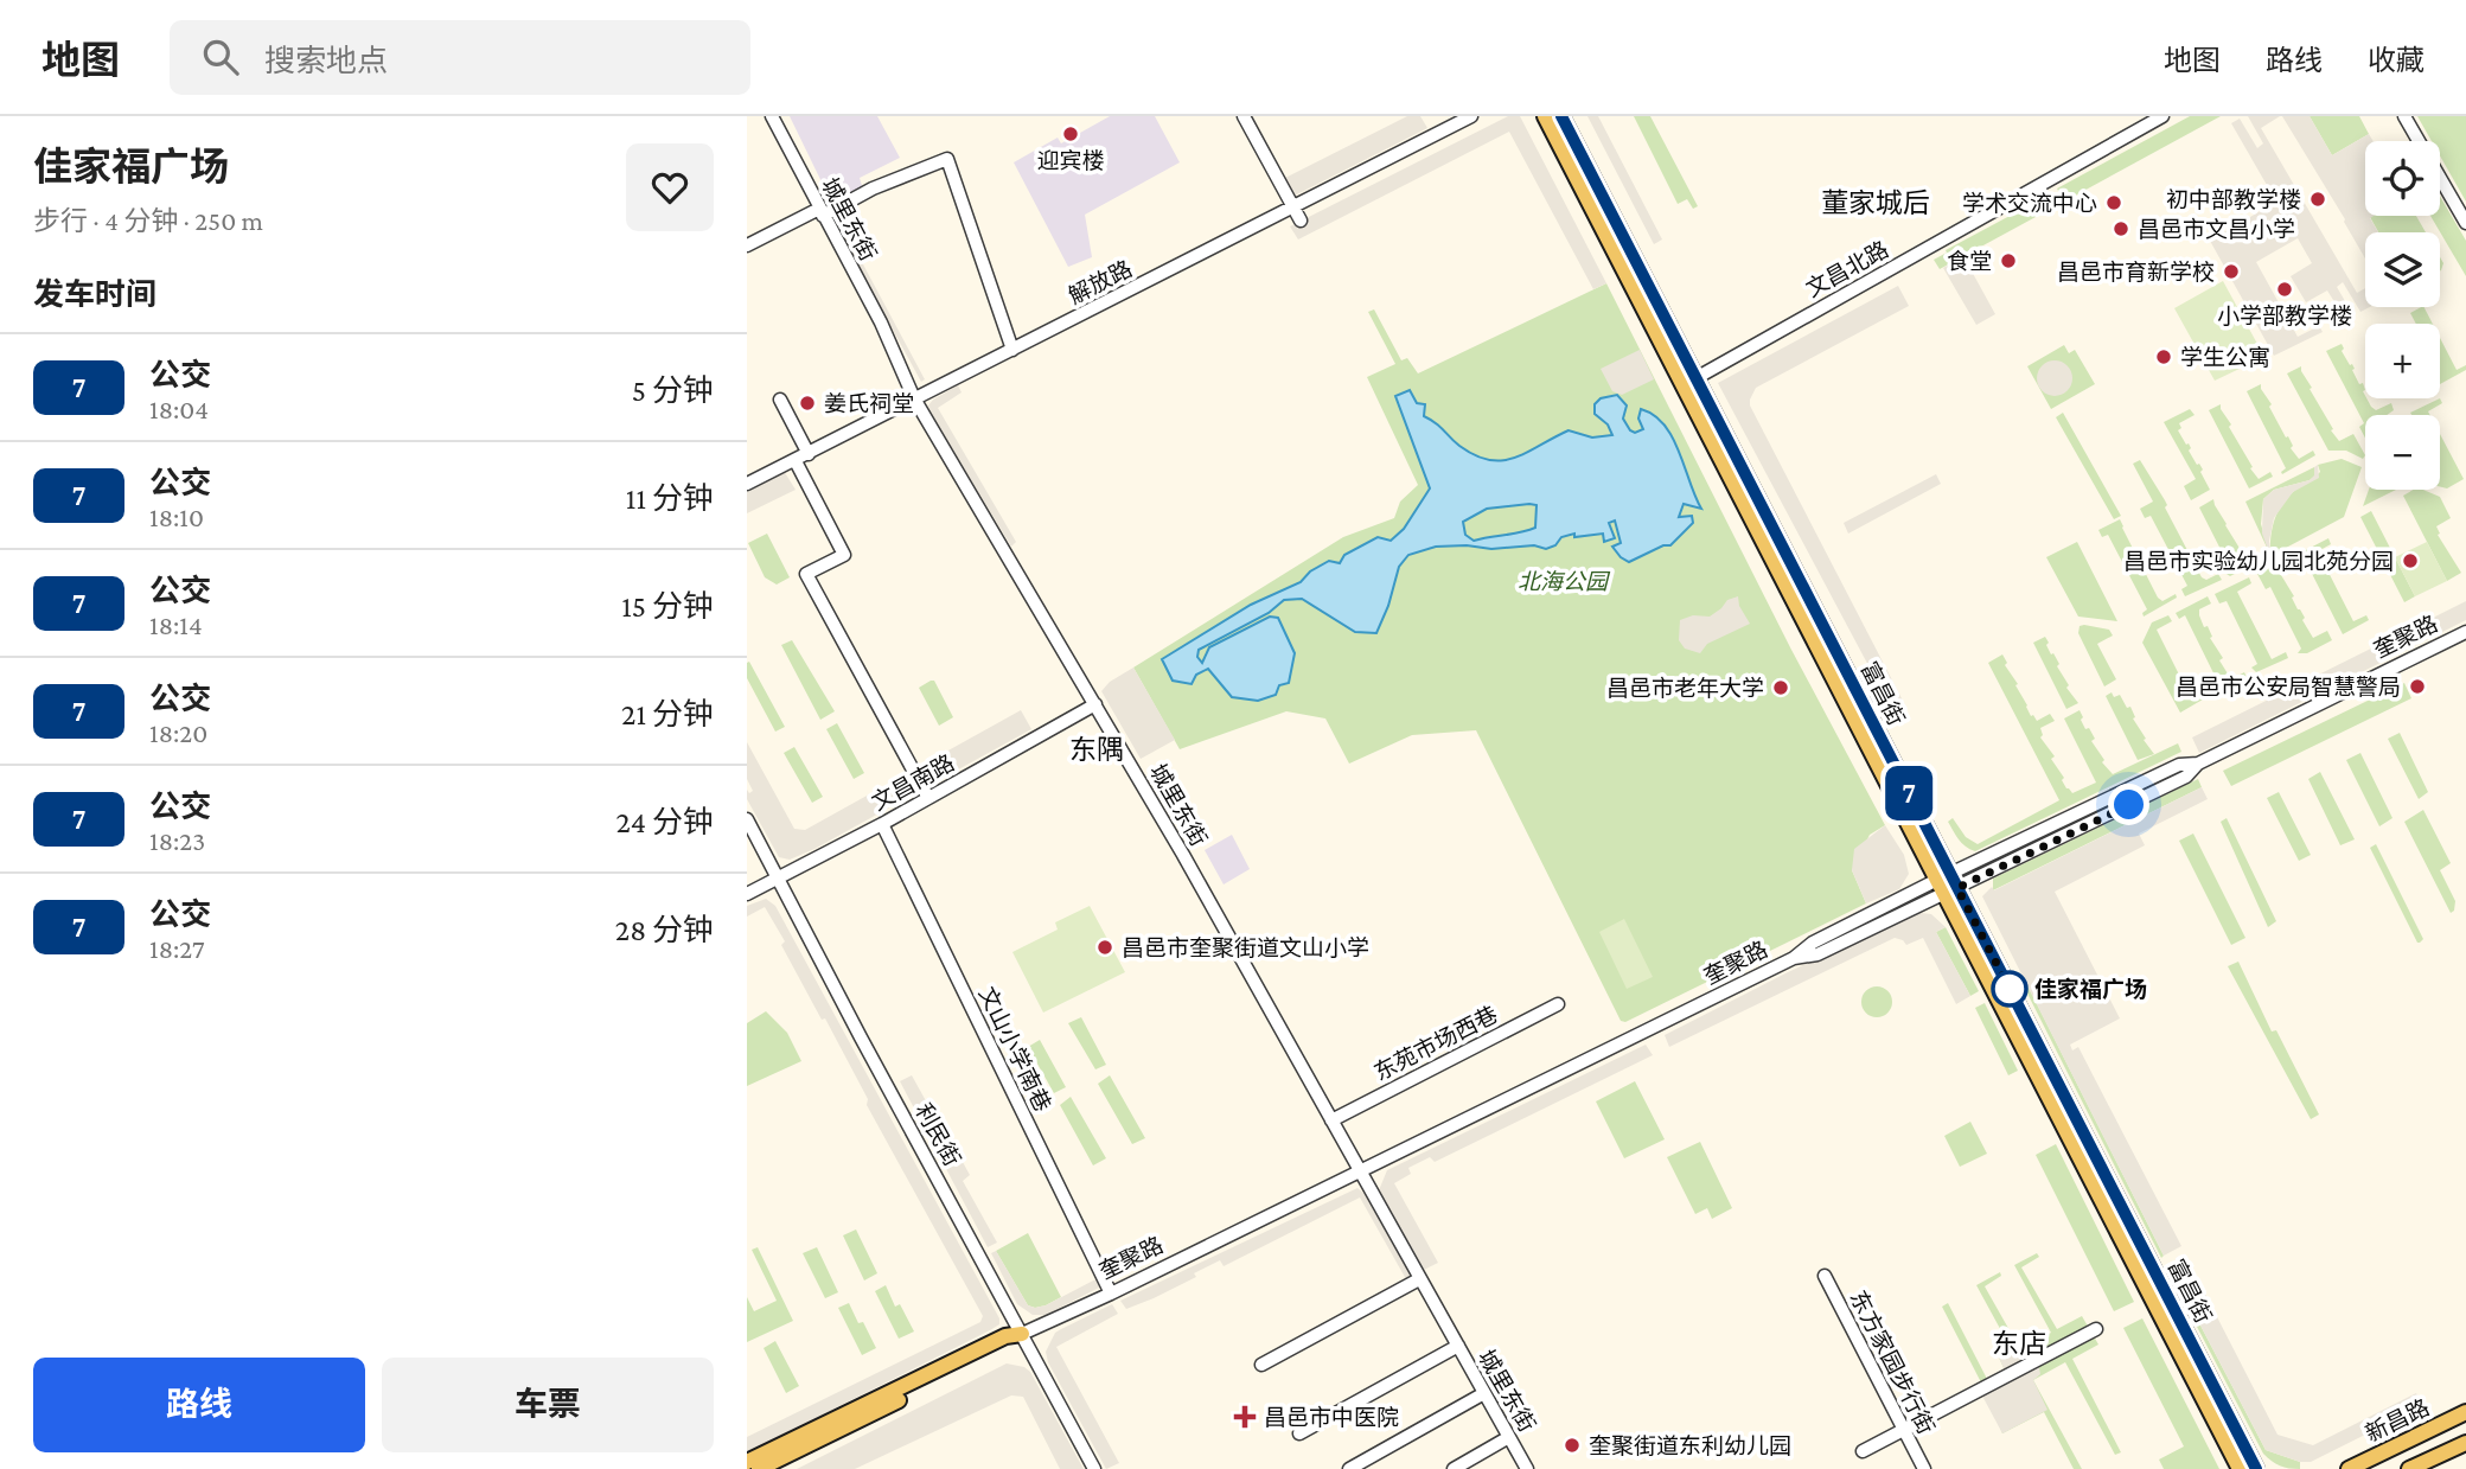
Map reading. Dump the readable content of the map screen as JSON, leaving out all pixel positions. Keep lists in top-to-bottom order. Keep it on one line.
{"streets":{"main road":["奎聚路","富昌街","新昌路"],"street":["城里东街","文昌北路","解放路","文昌南路","东苑市场西巷","文山小学南巷","利民街","东方家园步行街"]},"crossings":[["城里东街","解放路"],["城里东街","奎聚路"],["城里东街","文昌南路"],["城里东街","东苑市场西巷"],["文昌北路","富昌街"],["奎聚路","富昌街"],["奎聚路","文山小学南巷"],["奎聚路","利民街"],["文昌南路","文山小学南巷"],["文昌南路","利民街"]],"districts":["董家城后","东隅","东店"],"parks":["北海公园"],"places":{"other":["迎宾楼","初中部教学楼","学术交流中心","昌邑市文昌小学","食堂","昌邑市育新学校","小学部教学楼","学生公寓","姜氏祠堂","昌邑市实验幼儿园北苑分园","昌邑市公安局智慧警局","昌邑市老年大学","昌邑市奎聚街道文山小学","佳家福广场","奎聚街道东利幼儿园"],"health":["昌邑市中医院"]},"lines":["bus line 7"],"page":{"header":"地图","search":"搜索地点","nav":["地图","路线","收藏"],"heading":[["佳家福广场","步行 · 4 分钟 · 250 m"],"发车时间"],"on_map":"7","map_buttons":["+","−"],"list":[{"mark":"7","name":"公交","note":"18:04","value":"5 分钟"},{"mark":"7","name":"公交","note":"18:10","value":"11 分钟"},{"mark":"7","name":"公交","note":"18:14","value":"15 分钟"},{"mark":"7","name":"公交","note":"18:20","value":"21 分钟"},{"mark":"7","name":"公交","note":"18:23","value":"24 分钟"},{"mark":"7","name":"公交","note":"18:27","value":"28 分钟"}],"buttons":["路线","车票"]}}
